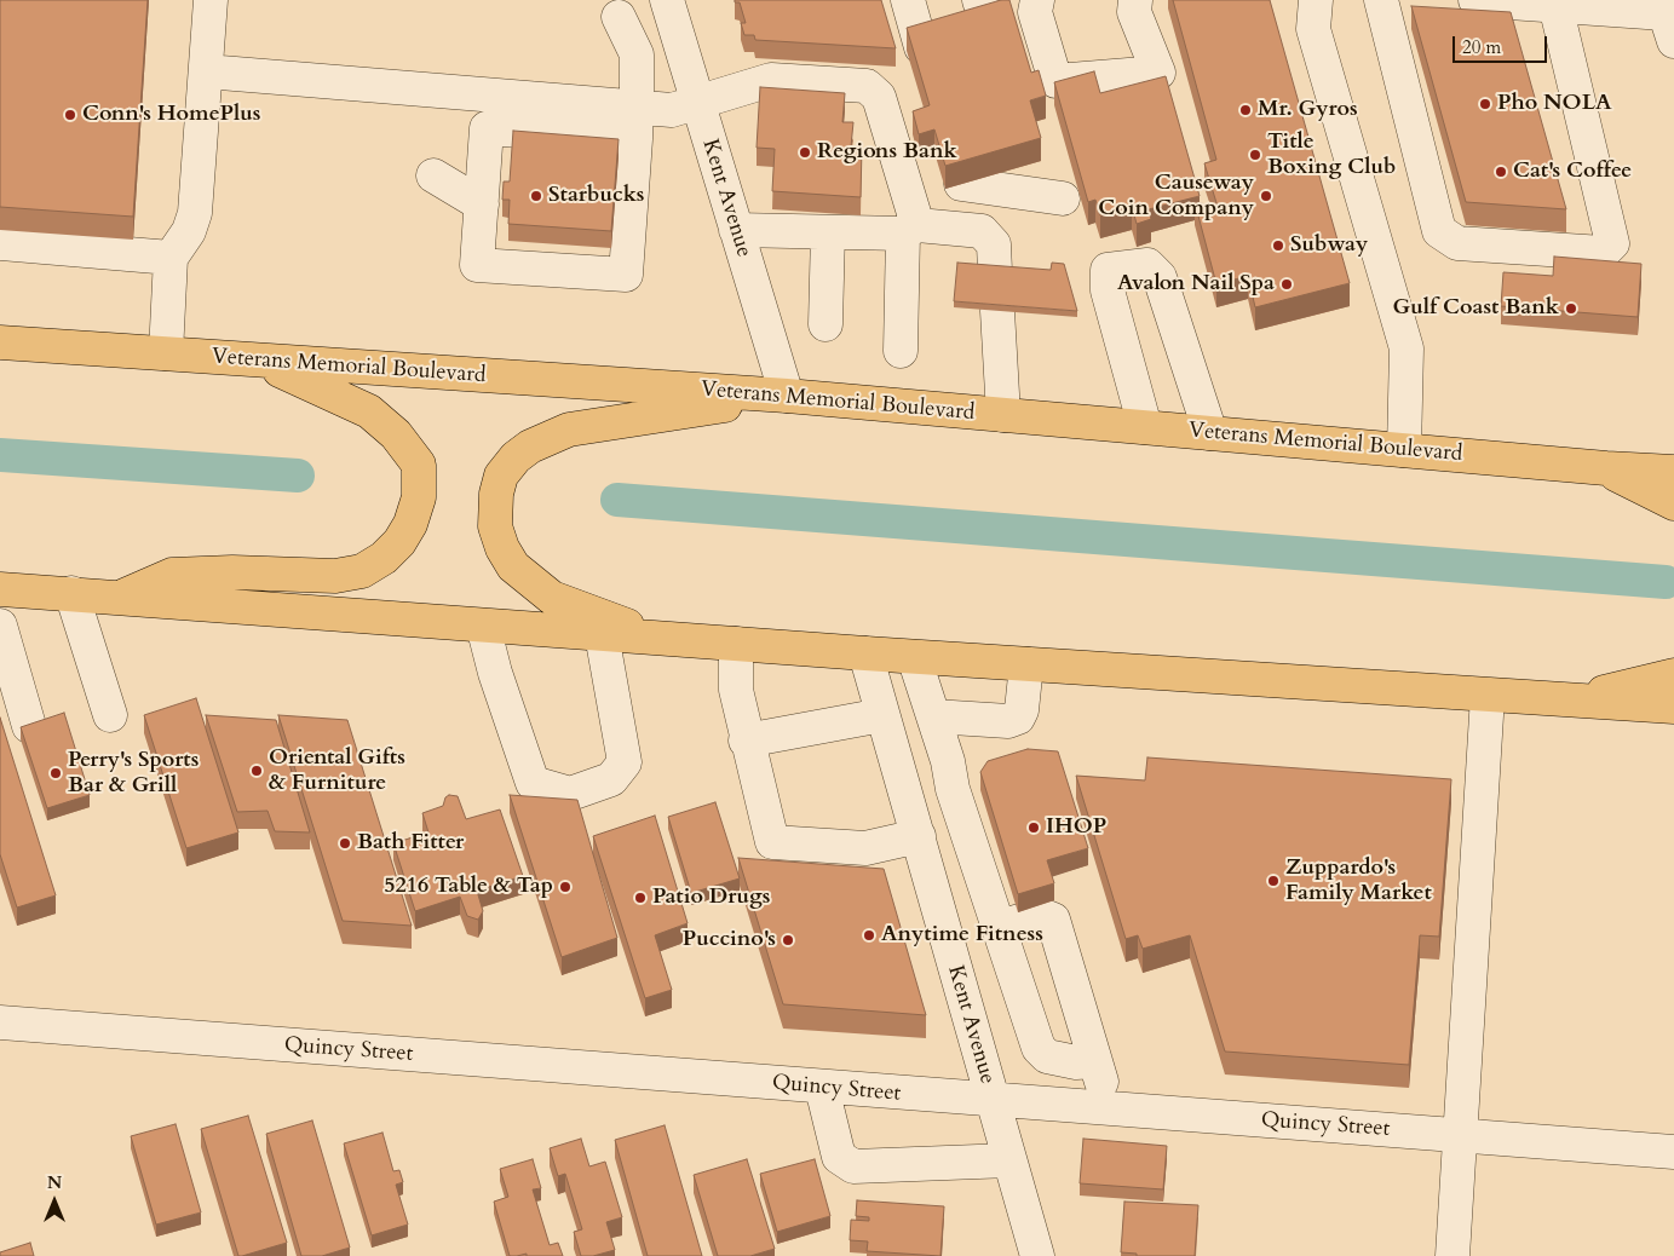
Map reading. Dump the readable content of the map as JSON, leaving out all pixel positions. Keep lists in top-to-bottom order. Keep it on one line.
{"streets":{"main road":["Veterans Memorial Boulevard"],"street":["Kent Avenue","Quincy Street"]},"crossings":[["Kent Avenue","Veterans Memorial Boulevard"],["Kent Avenue","Quincy Street"]],"places":["Pho NOLA","Mr. Gyros","Conn's HomePlus","Regions Bank","Title Boxing Club","Cat's Coffee","Starbucks","Causeway Coin Company","Subway","Avalon Nail Spa","Gulf Coast Bank","Oriental Gifts & Furniture","Perry's Sports Bar & Grill","IHOP","Bath Fitter","Zuppardo's Family Market","5216 Table & Tap","Patio Drugs","Anytime Fitness","Puccino's"],"scale_bar":"20 m","north":"top"}
